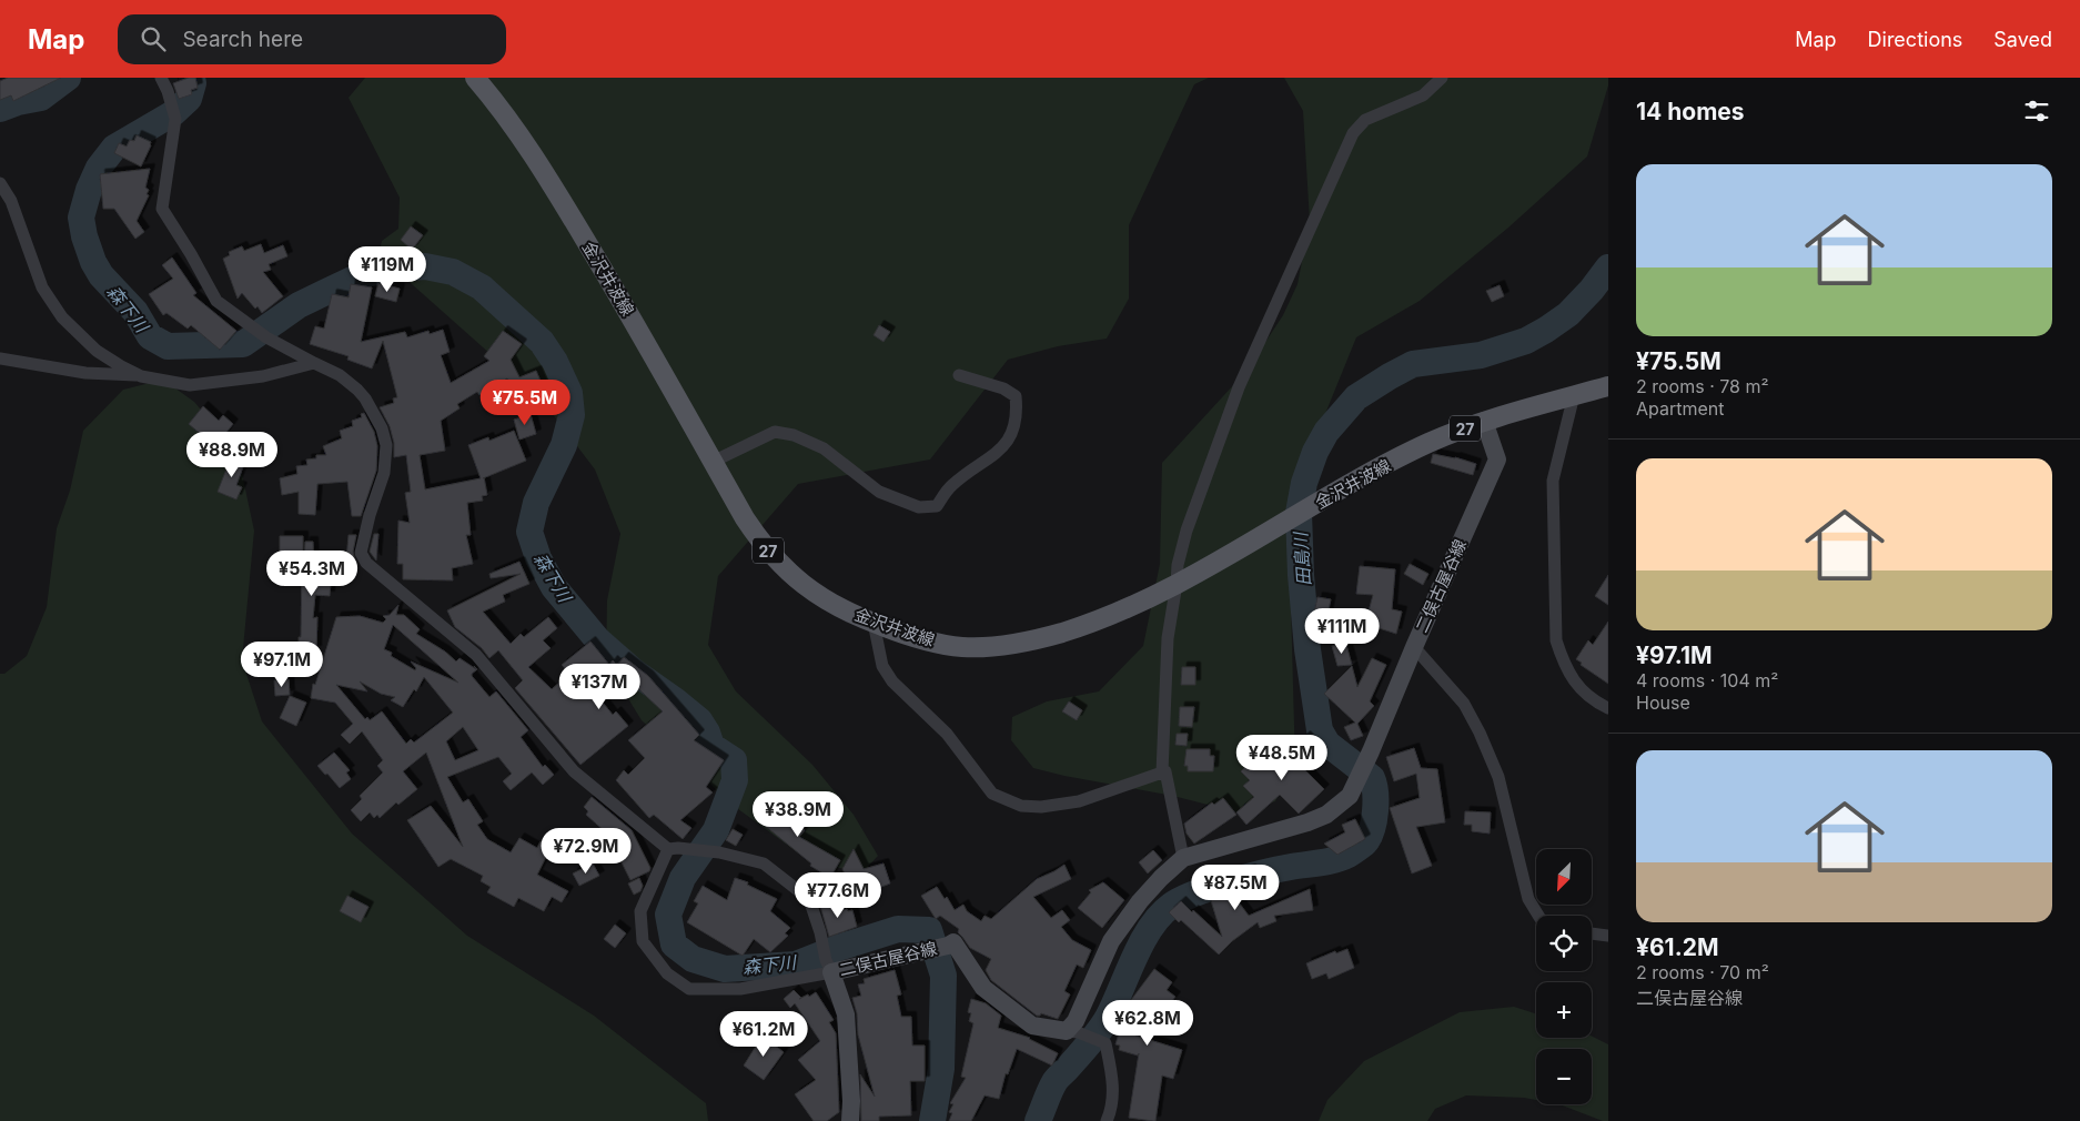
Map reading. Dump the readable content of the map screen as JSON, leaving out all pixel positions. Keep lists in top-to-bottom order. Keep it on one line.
{"streets":{"main road":["金沢井波線","27","二俣古屋谷線"]},"crossings":[["金沢井波線","二俣古屋谷線"]],"water":["森下川","田島川"],"north":"bottom left","page":{"header":"Map","search":"Search here","nav":["Map","Directions","Saved"],"heading":"14 homes","list":[{"name":"¥75.5M","note":"2 rooms · 78 m² · Apartment"},{"name":"¥97.1M","note":"4 rooms · 104 m² · House"},{"name":"¥61.2M","note":"2 rooms · 70 m² · 二俣古屋谷線"}],"price":["¥119M","¥75.5M","¥88.9M","¥54.3M","¥111M","¥97.1M","¥137M","¥48.5M","¥38.9M","¥72.9M","¥87.5M","¥77.6M","¥62.8M","¥61.2M"],"map_buttons":["+","−"]}}
